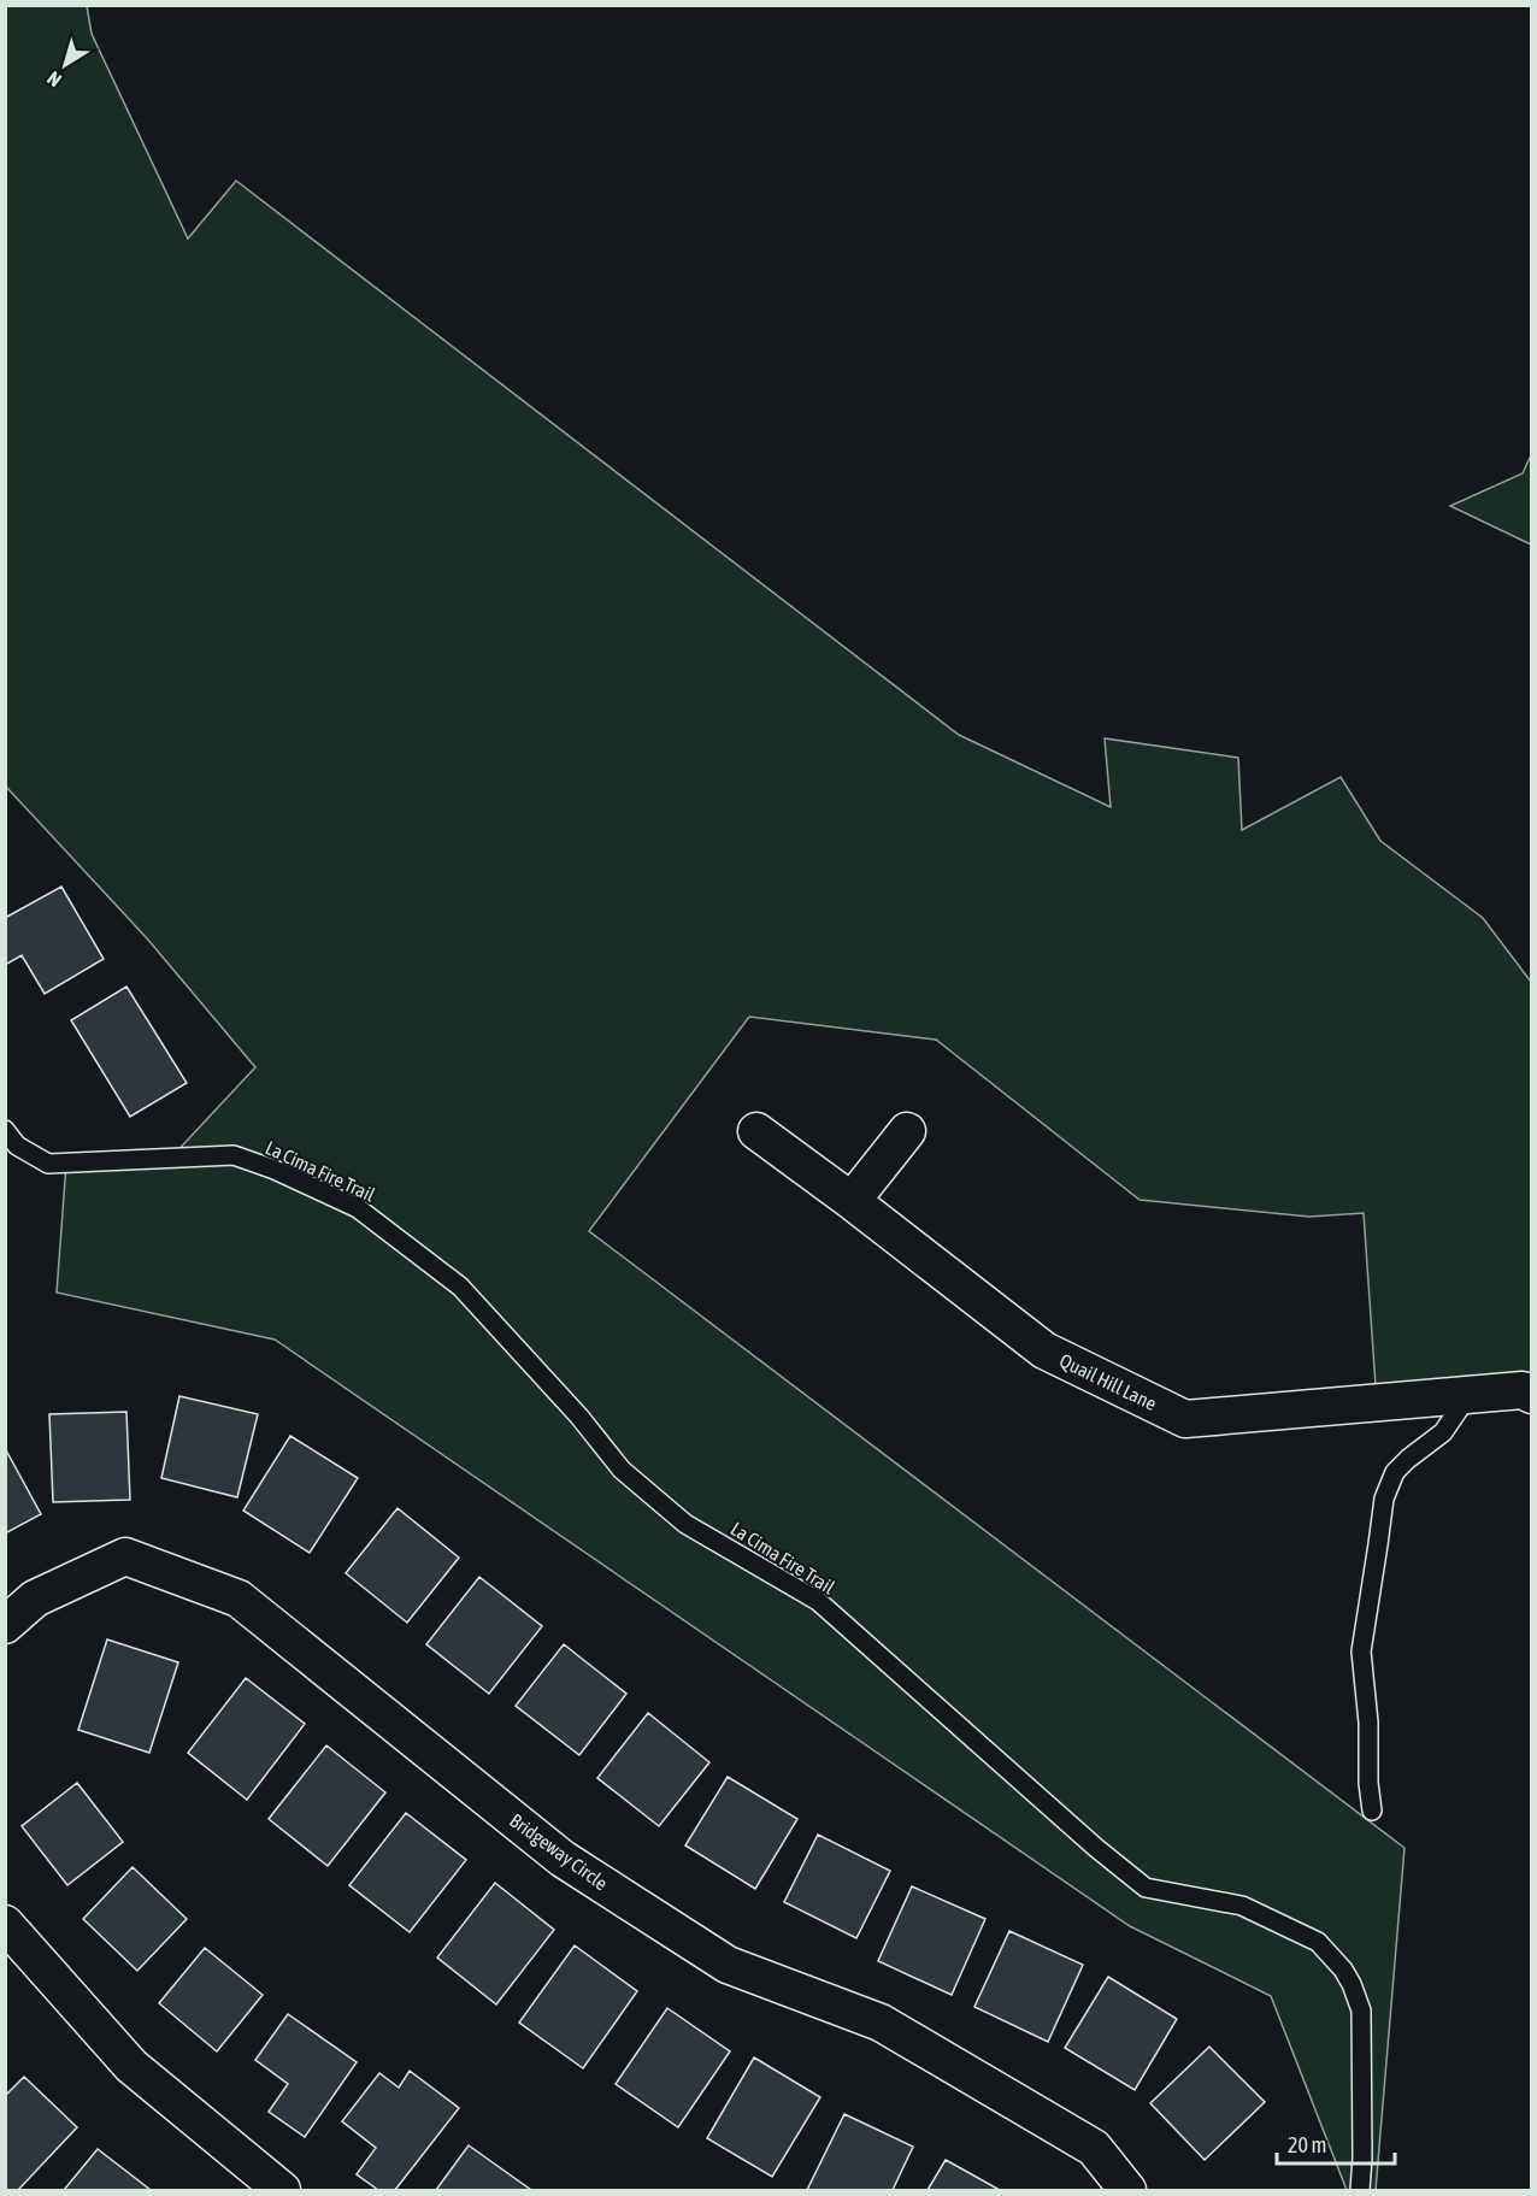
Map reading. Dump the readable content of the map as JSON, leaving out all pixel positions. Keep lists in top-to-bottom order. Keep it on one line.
{"streets":{"street":["Quail Hill Lane","Bridgeway Circle"],"lane":["La Cima Fire Trail"]},"scale_bar":"20 m","north":"bottom left"}
